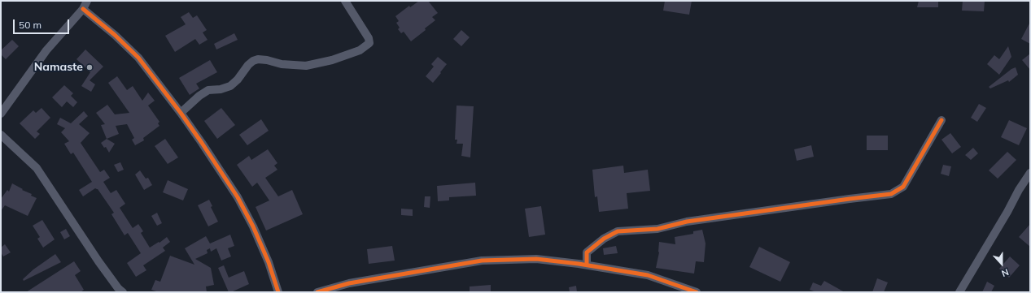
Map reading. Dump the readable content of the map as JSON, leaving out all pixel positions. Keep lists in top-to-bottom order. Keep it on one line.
{"places":["Namaste"],"scale_bar":"50 m","north":"bottom"}
